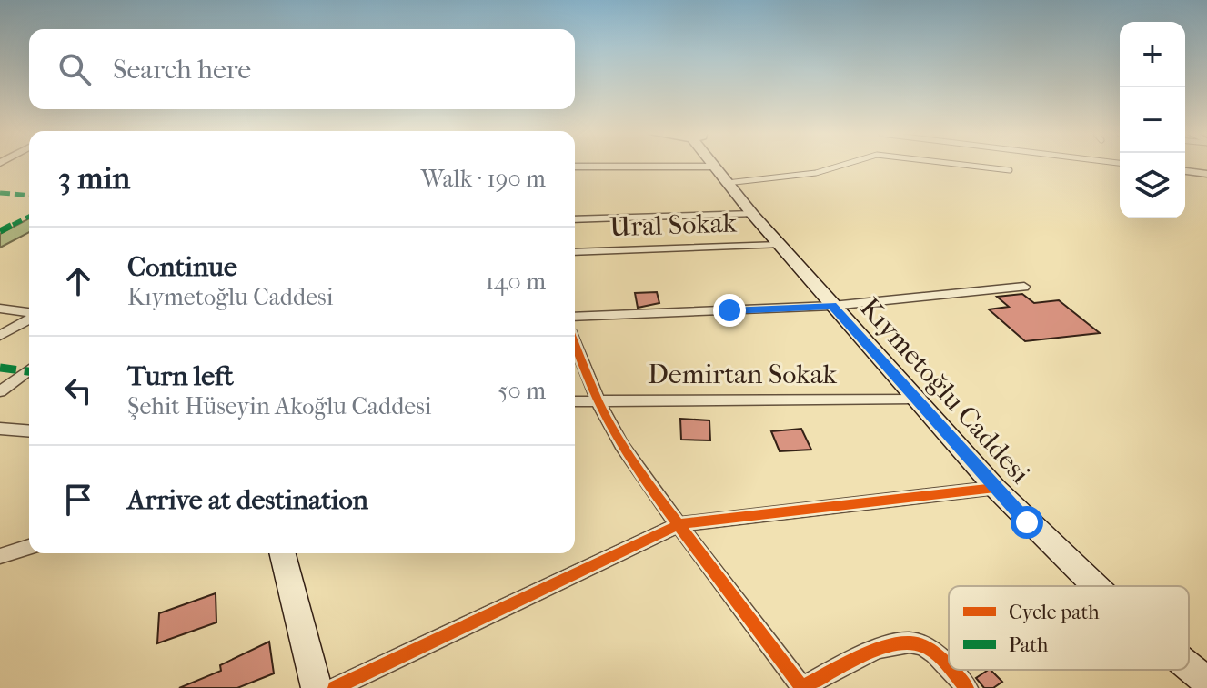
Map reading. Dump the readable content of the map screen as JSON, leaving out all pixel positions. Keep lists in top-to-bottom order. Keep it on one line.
{"streets":{"main road":["Kıymetoğlu Caddesi"],"street":["Ural Sokak","Demirtan Sokak"]},"crossings":[["Ural Sokak","Kıymetoğlu Caddesi"],["Demirtan Sokak","Kıymetoğlu Caddesi"]],"legend":["Cycle path","Path"],"page":{"map_buttons":["+","−"],"search":"Search here","heading":["3 min","Walk · 190 m"],"list":[["Continue","Kıymetoğlu Caddesi","140 m"],["Turn left","Şehit Hüseyin Akoğlu Caddesi","50 m"],"Arrive at destination"]}}
